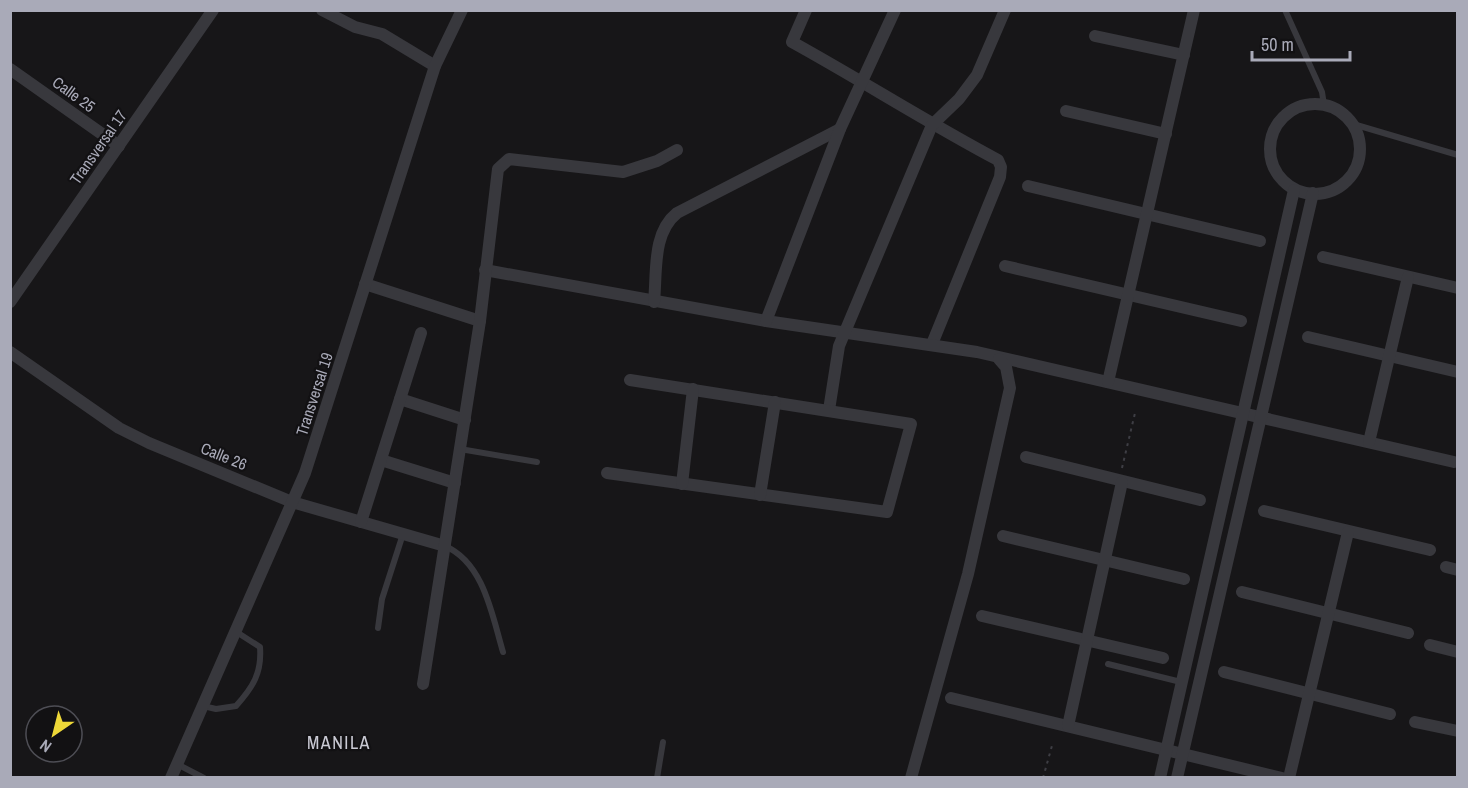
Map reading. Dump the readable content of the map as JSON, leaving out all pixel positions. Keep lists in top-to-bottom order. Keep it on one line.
{"streets":{"street":["Calle 25","Transversal 17","Transversal 19","Calle 26"]},"crossings":[["Calle 25","Transversal 17"],["Transversal 19","Calle 26"]],"districts":["MANILA"],"scale_bar":"50 m","north":"bottom left"}
